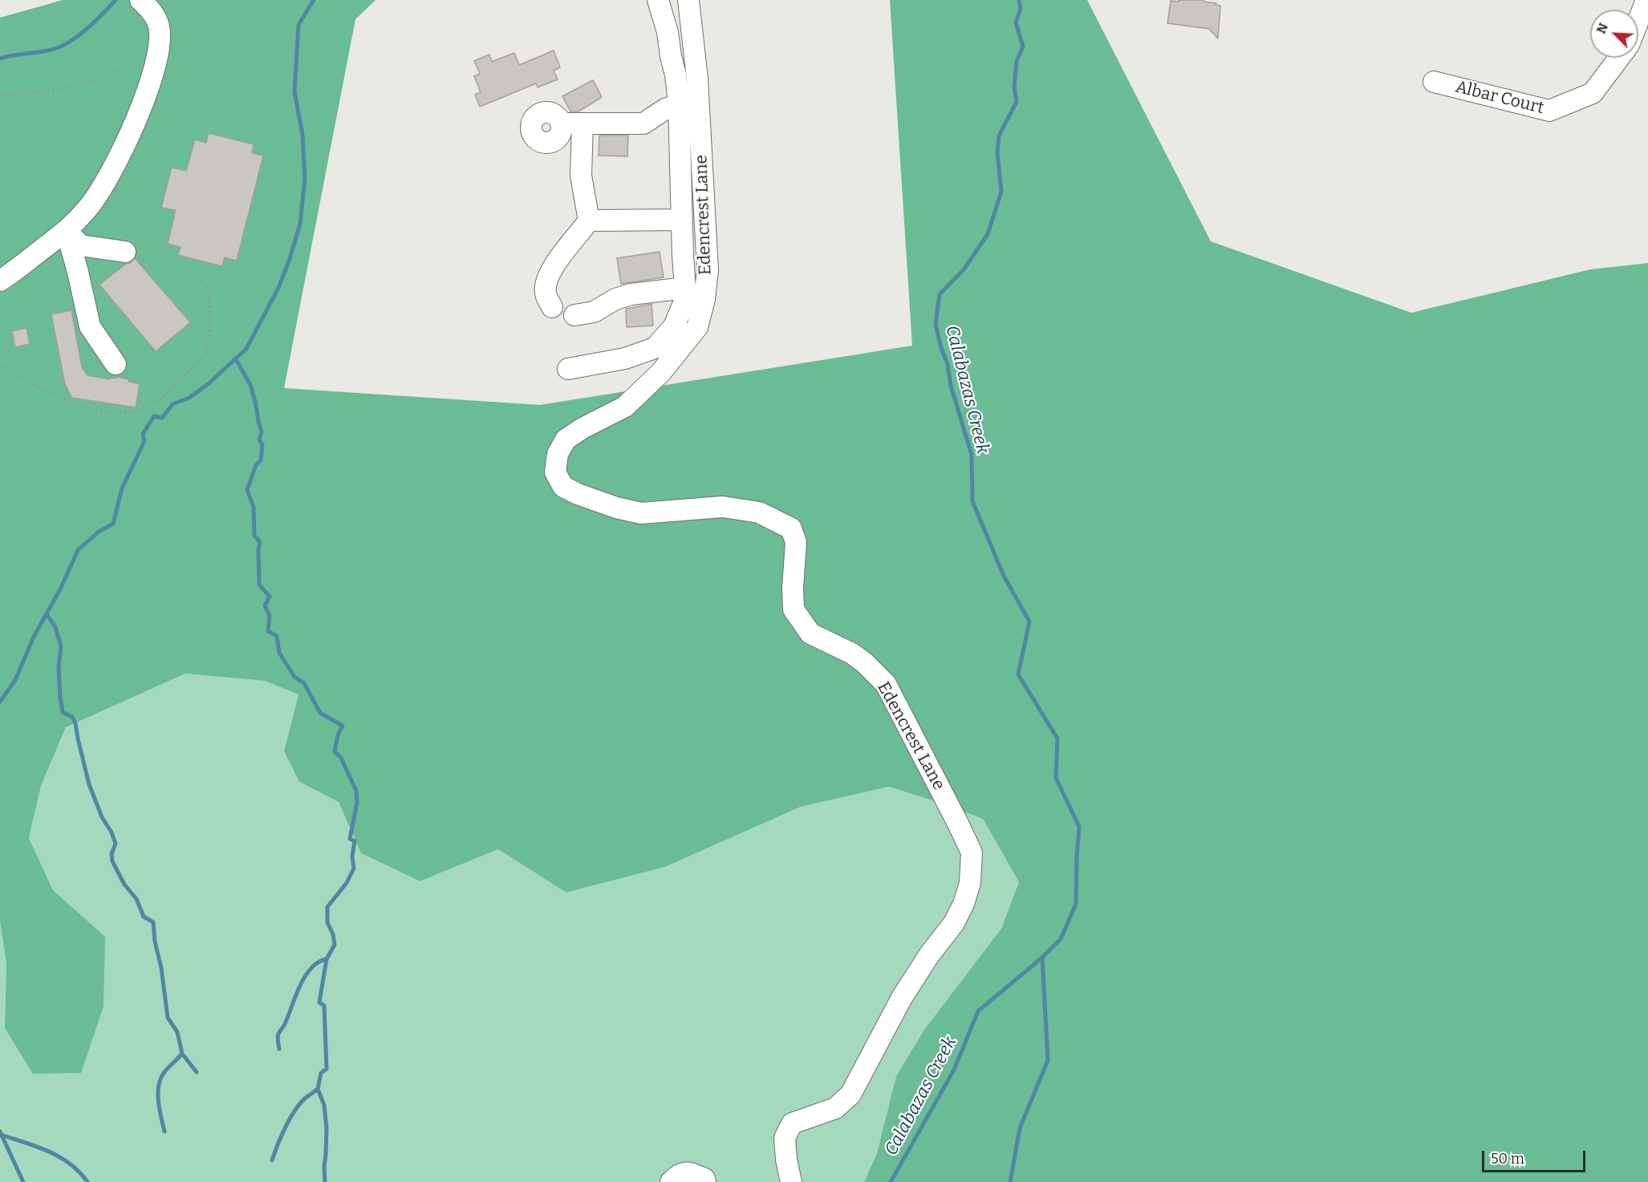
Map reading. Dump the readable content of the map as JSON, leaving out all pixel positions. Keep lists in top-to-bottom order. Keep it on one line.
{"streets":{"street":["Albar Court","Edencrest Lane"]},"water":["Calabazas Creek"],"scale_bar":"50 m","north":"top left"}
